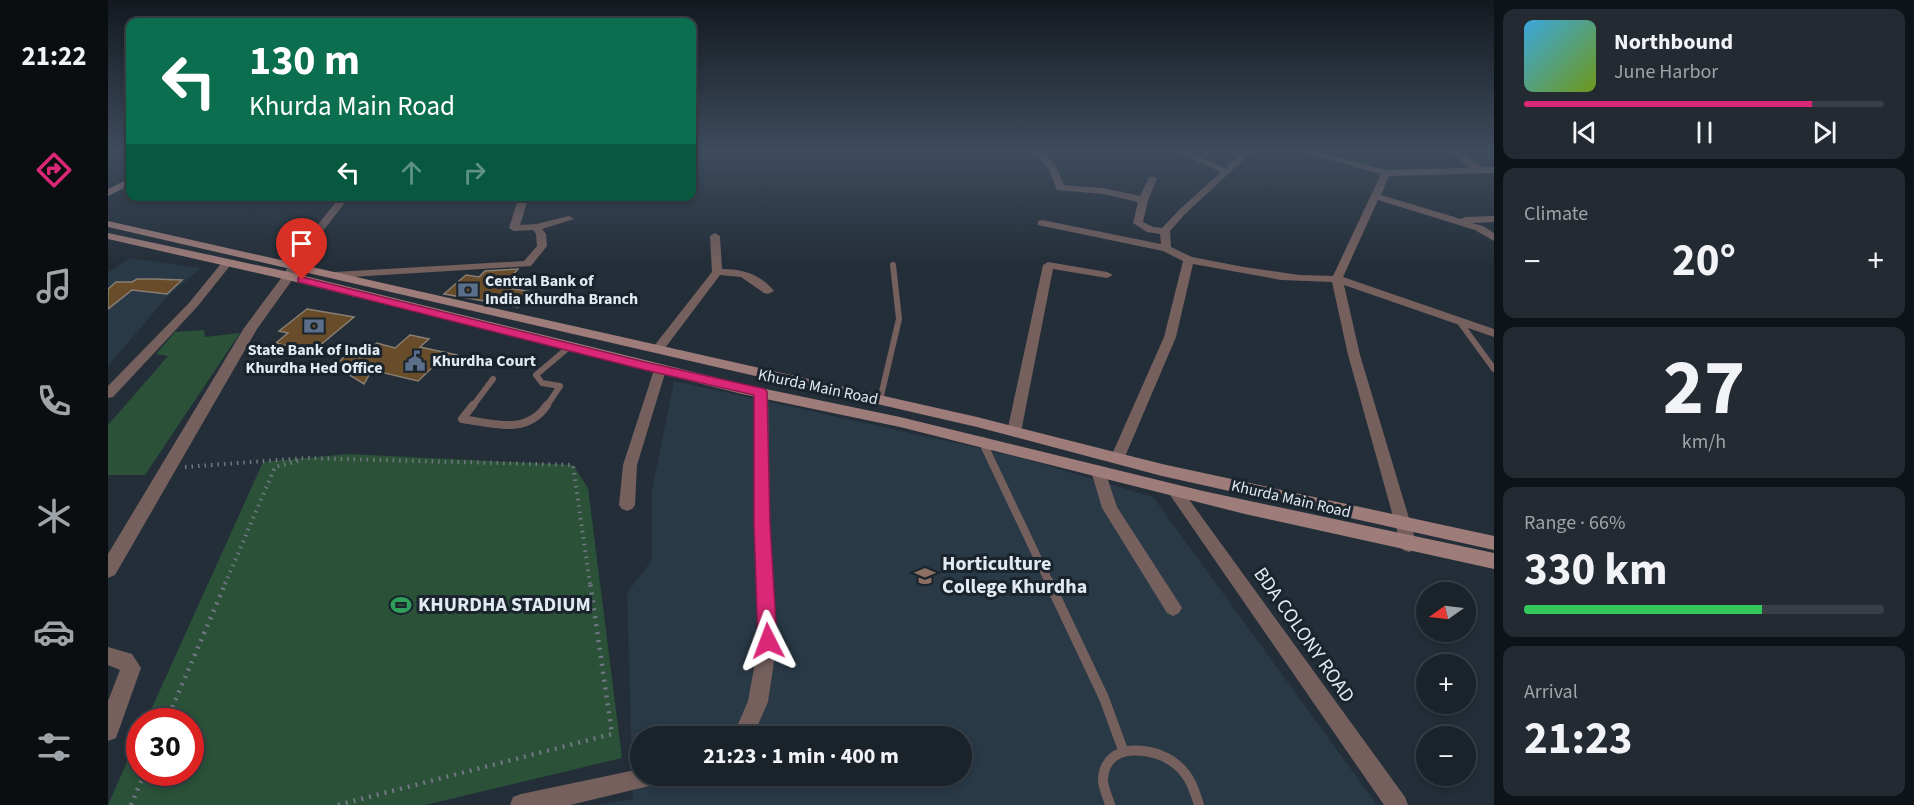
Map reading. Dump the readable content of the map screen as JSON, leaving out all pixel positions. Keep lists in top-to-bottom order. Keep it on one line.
{"streets":{"main road":["Khurda Main Road"],"street":["BDA COLONY ROAD"]},"crossings":[["Khurda Main Road","BDA COLONY ROAD"]],"places":{"bank":["Central Bank of India Khurdha Branch","State Bank of India Khurdha Hed Office"],"public building":["Khurdha Court"],"school or university":["Horticulture College Khurdha"],"sports":["KHURDHA STADIUM"]},"north":"left","page":{"tabs":"21:22","turn":["130 m","Khurda Main Road"],"song":["Northbound","June Harbor"],"tile":["Climate",["27","km/h"],["Range · 66%","330 km"],["Arrival","21:23"]],"heat":["−","20°","+"],"map_buttons":["+","−"],"limit":"30","trip":"21:23 · 1 min · 400 m"}}
